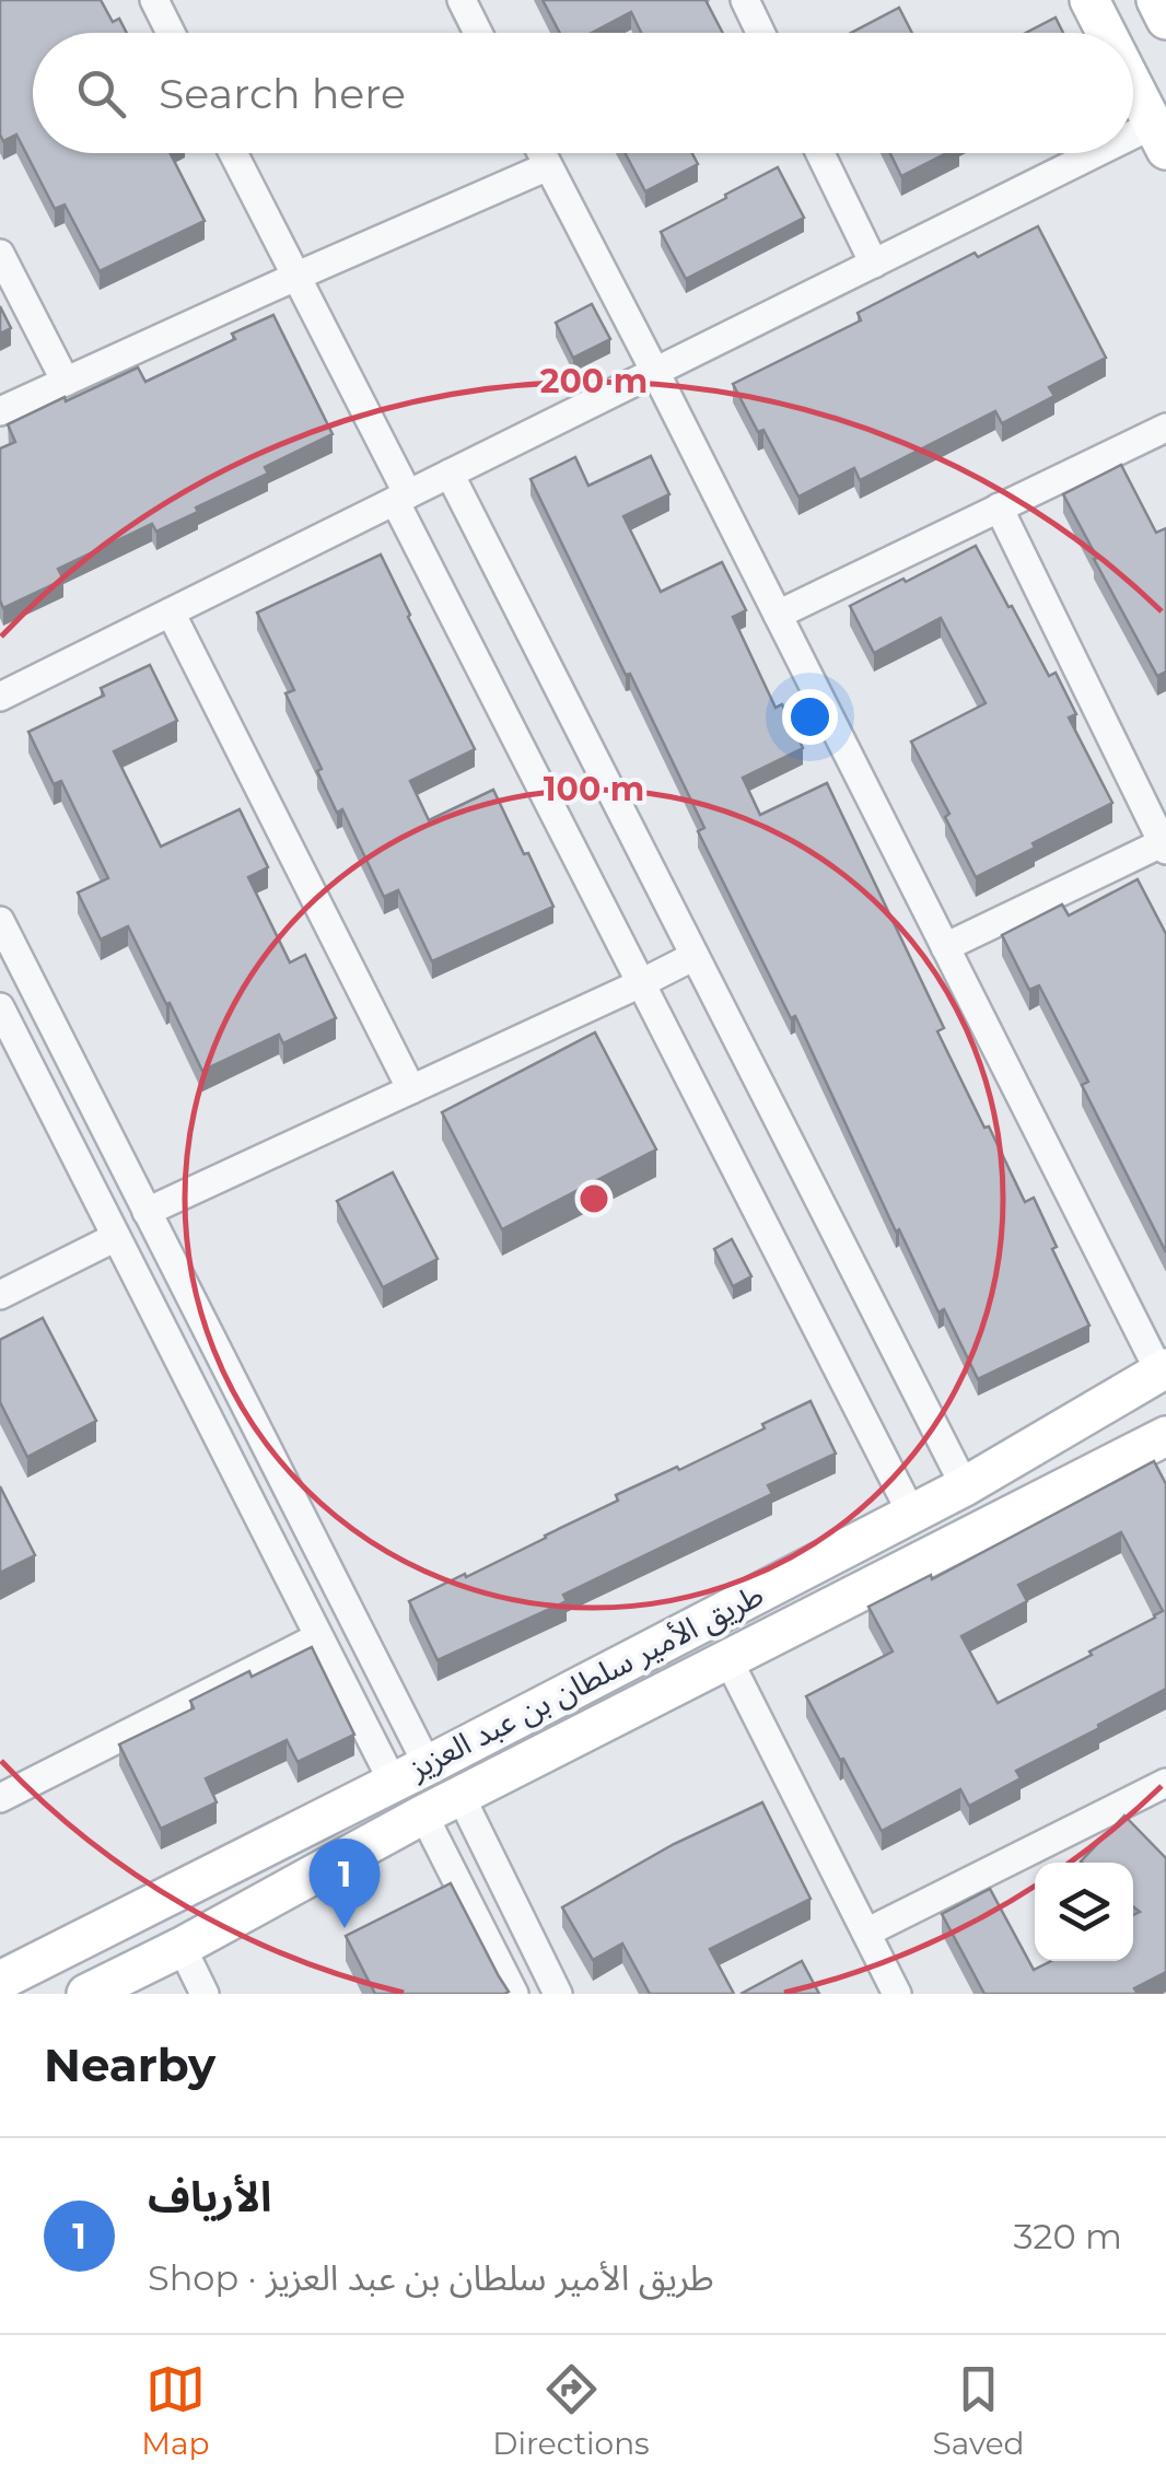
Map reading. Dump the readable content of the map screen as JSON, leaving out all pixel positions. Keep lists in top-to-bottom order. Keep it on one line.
{"streets":{"main road":["طريق الأمير سلطان بن عبد العزيز"]},"page":{"search":"Search here","pins":"1","heading":"Nearby","list":[{"mark":"1","name":"الأرياف","note":"Shop · طريق الأمير سلطان بن عبد العزيز","value":"320 m"}],"nav":["Map","Directions","Saved"]},"rings":["200 m","100 m"]}
